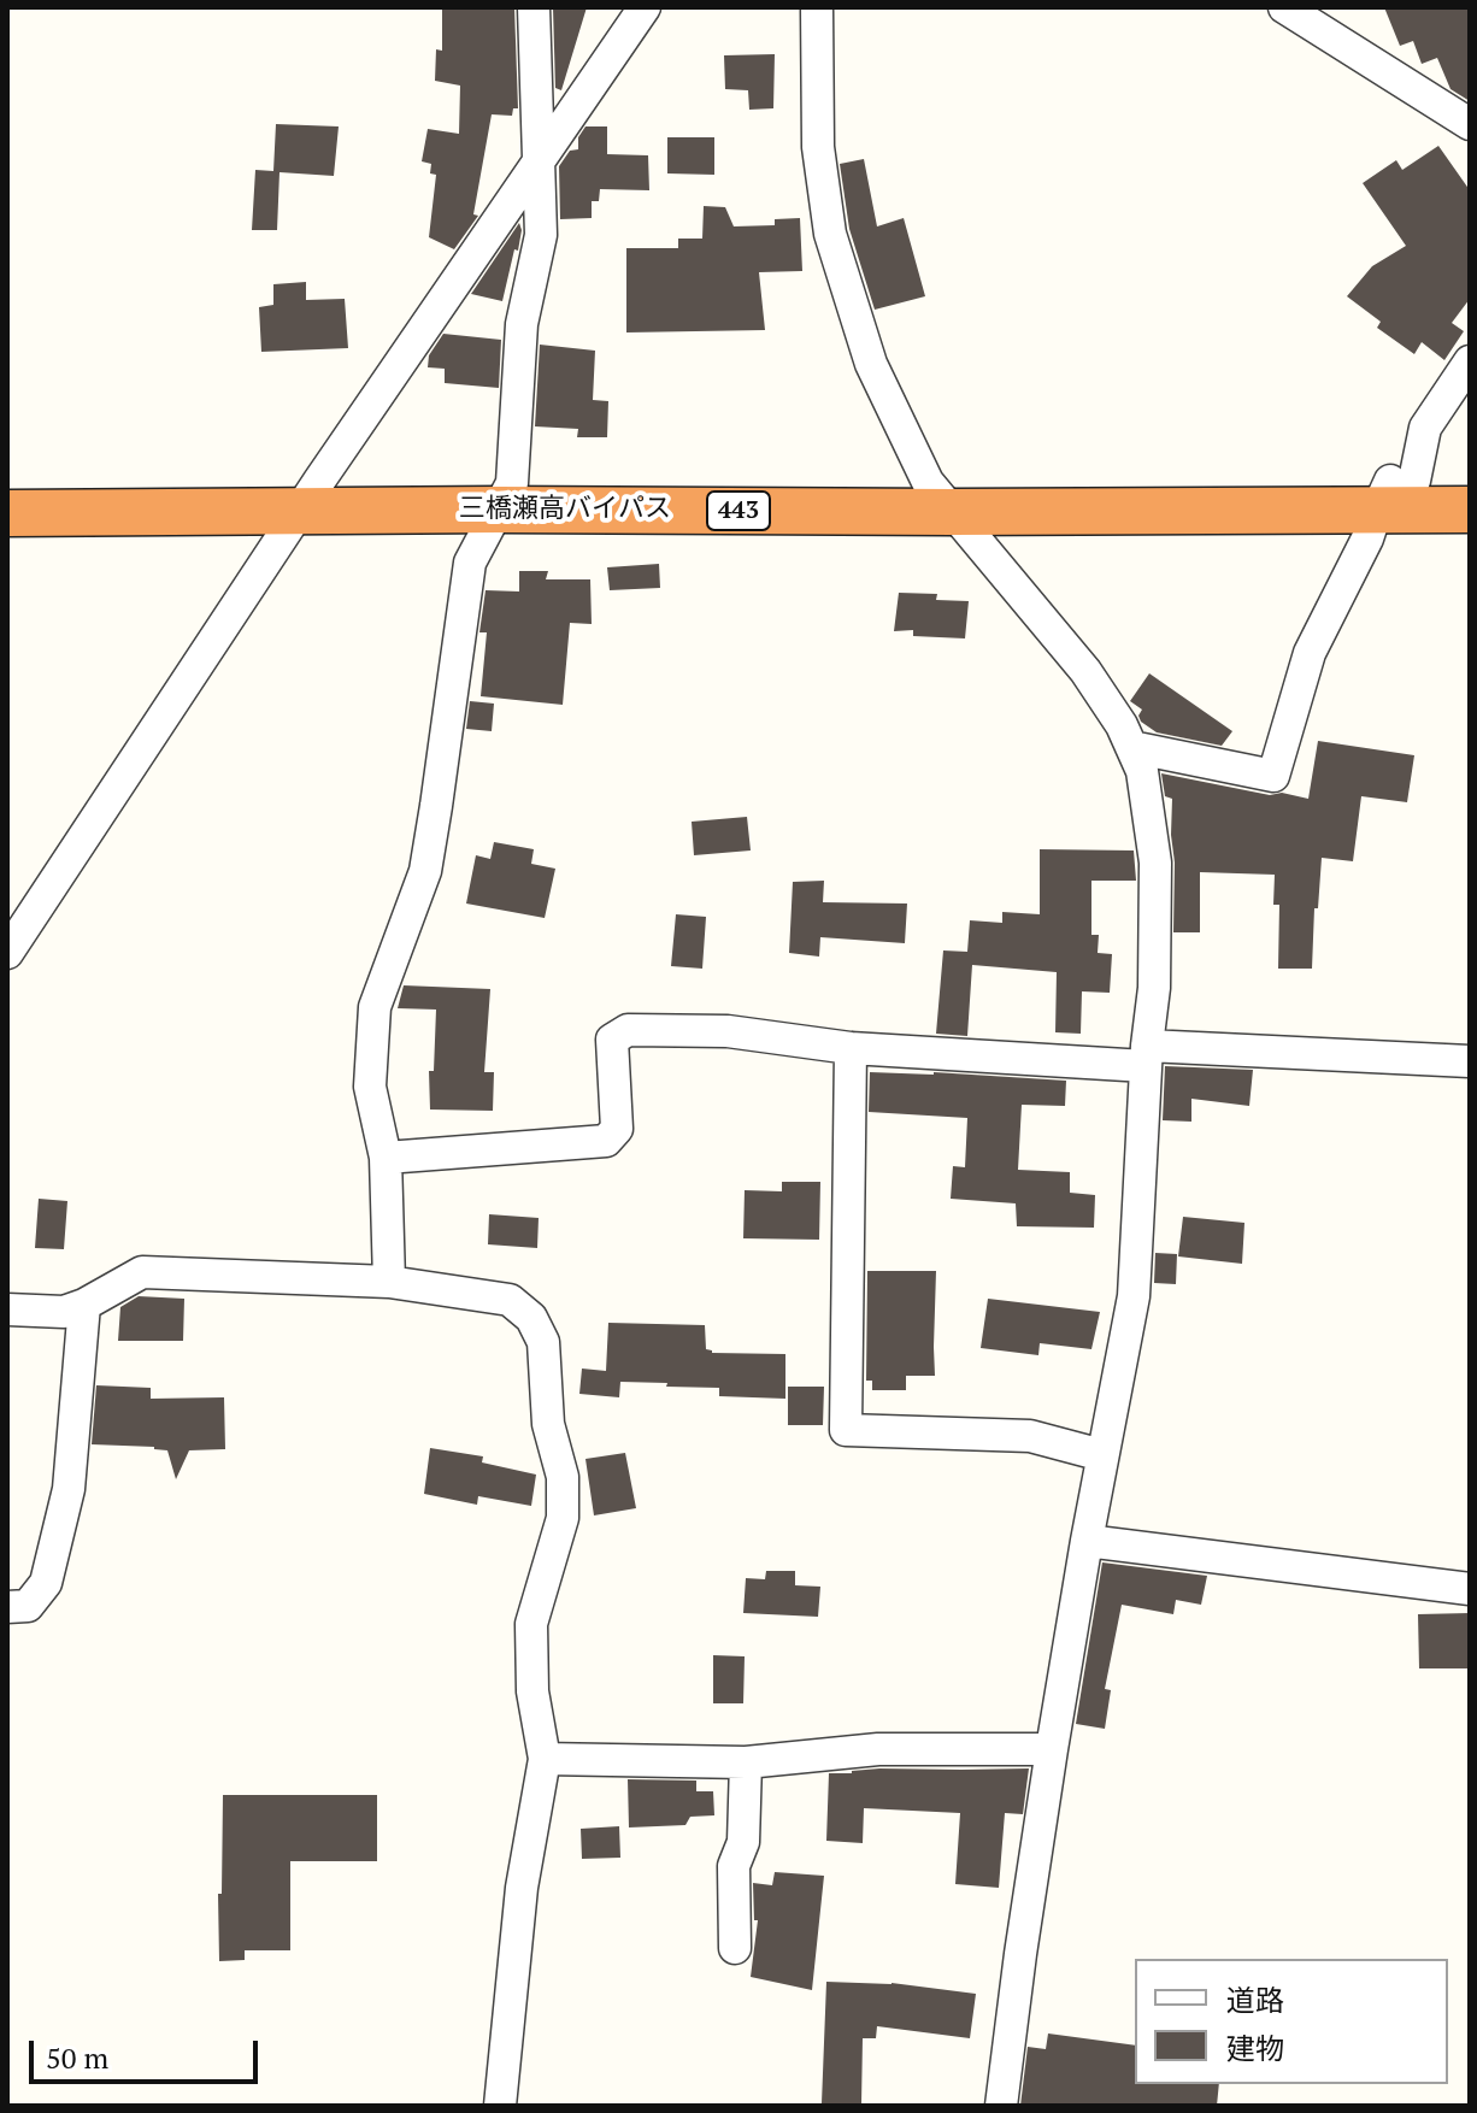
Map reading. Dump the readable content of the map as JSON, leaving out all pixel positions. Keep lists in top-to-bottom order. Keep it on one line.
{"streets":{"highway":["三橋瀬高バイパス","443"]},"legend":["道路","建物"],"scale_bar":"50 m"}
